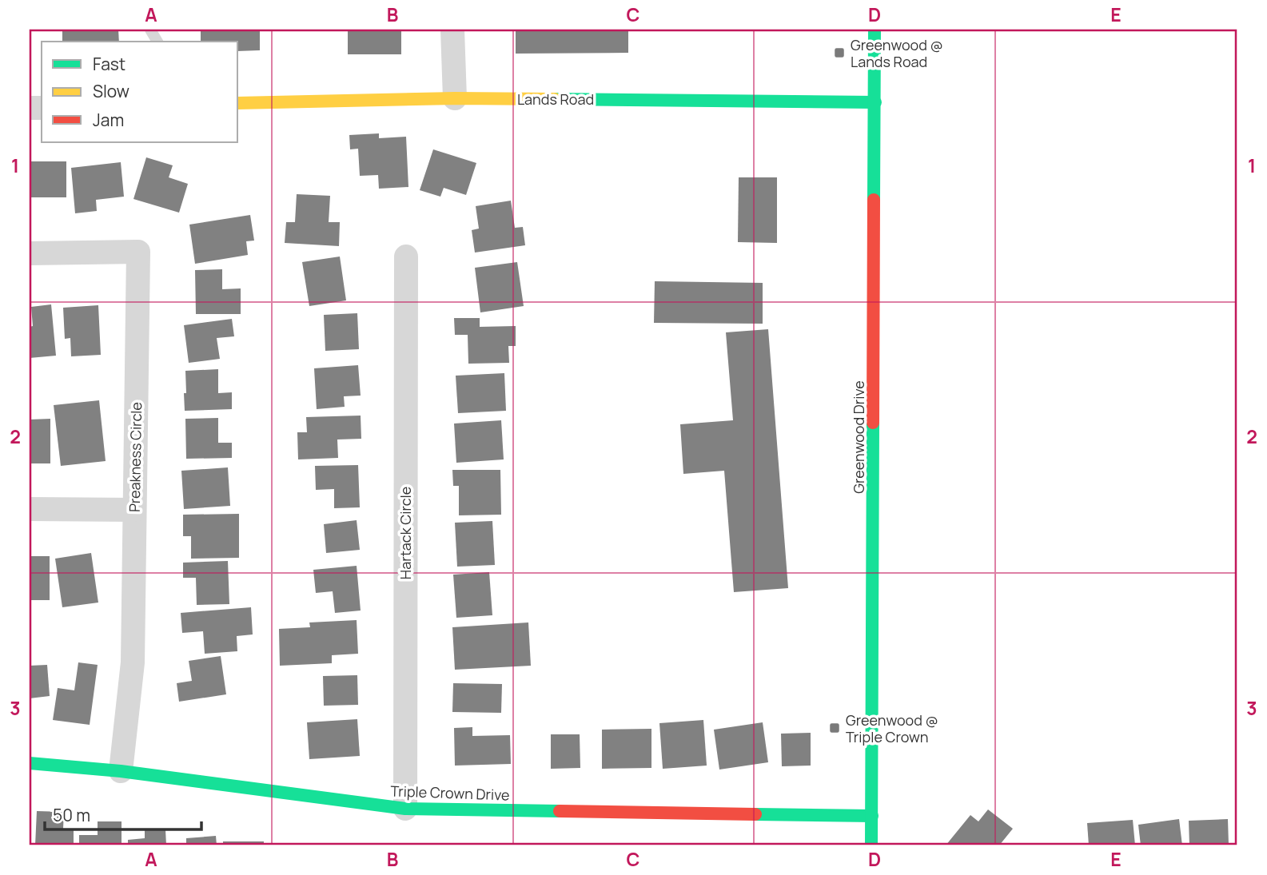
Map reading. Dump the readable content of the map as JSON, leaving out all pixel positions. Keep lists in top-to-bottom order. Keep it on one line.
{"streets":{"street":["Lands Road","Greenwood Drive","Preakness Circle","Hartack Circle","Triple Crown Drive"]},"crossings":[["Lands Road","Greenwood Drive"],["Greenwood Drive","Triple Crown Drive"],["Preakness Circle","Triple Crown Drive"],["Hartack Circle","Triple Crown Drive"]],"places":{"transit":["Greenwood @ Lands Road","Greenwood @ Triple Crown"]},"legend":["Fast","Slow","Jam"],"scale_bar":"50 m","grid":{"columns":["A","B","C","D","E"],"rows":["1","2","3"]}}
